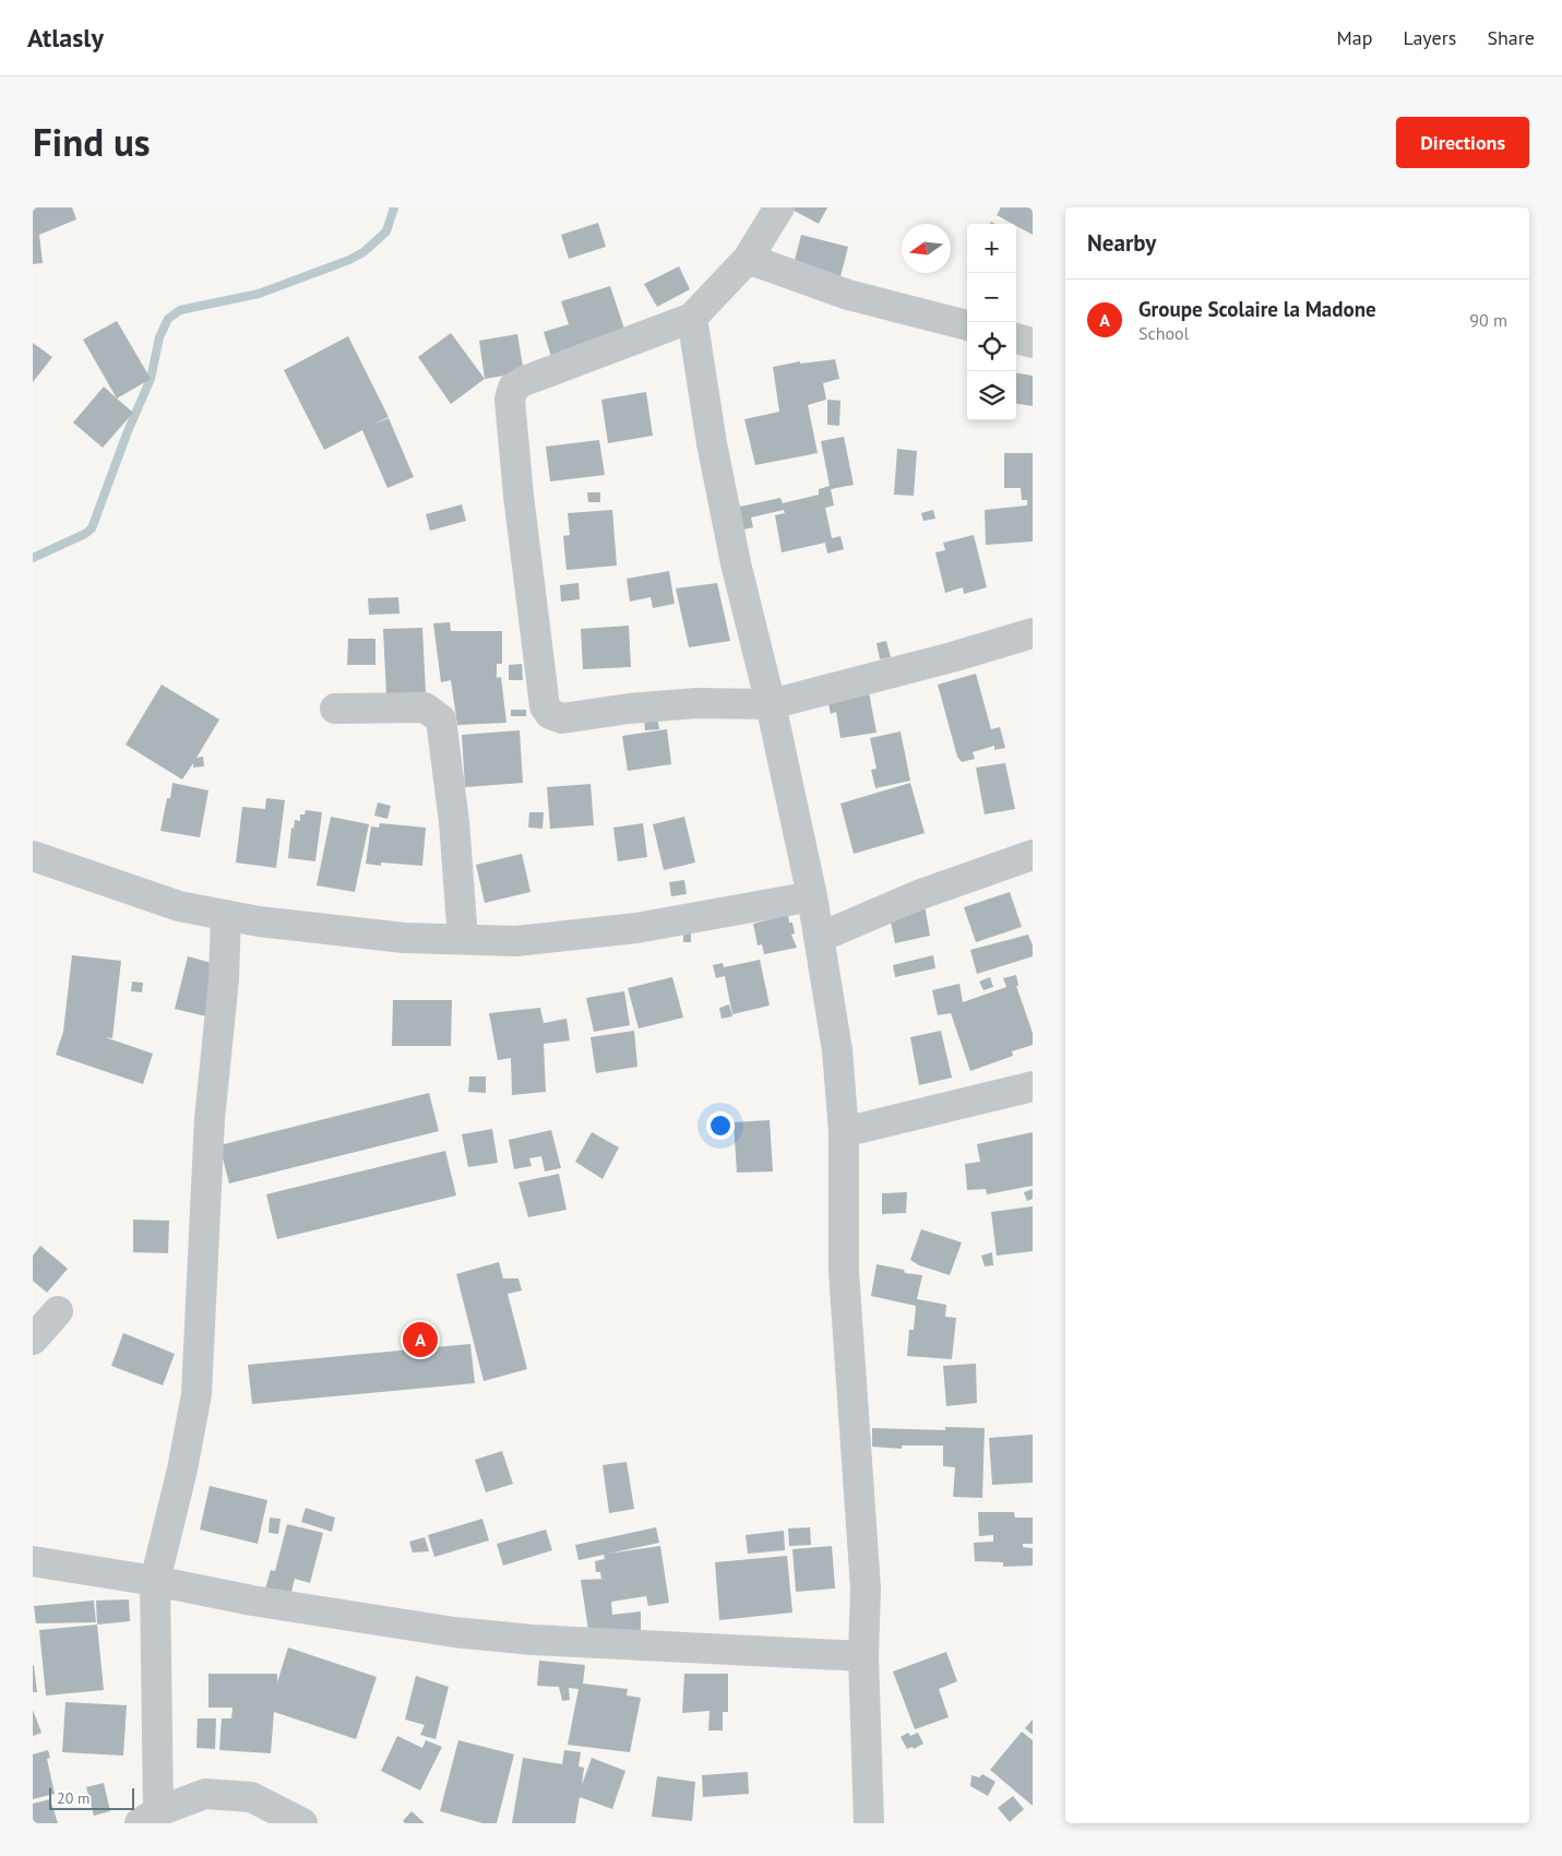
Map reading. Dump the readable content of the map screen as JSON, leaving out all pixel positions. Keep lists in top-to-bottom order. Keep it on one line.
{"scale_bar":"20 m","north":"left","page":{"header":"Atlasly","nav":["Map","Layers","Share"],"title":"Find us","buttons":"Directions","heading":"Nearby","map_buttons":["+","−"],"list":[{"mark":"A","name":"Groupe Scolaire la Madone","note":"School","value":"90 m"}],"pins":"A","scale":"20 m"}}
